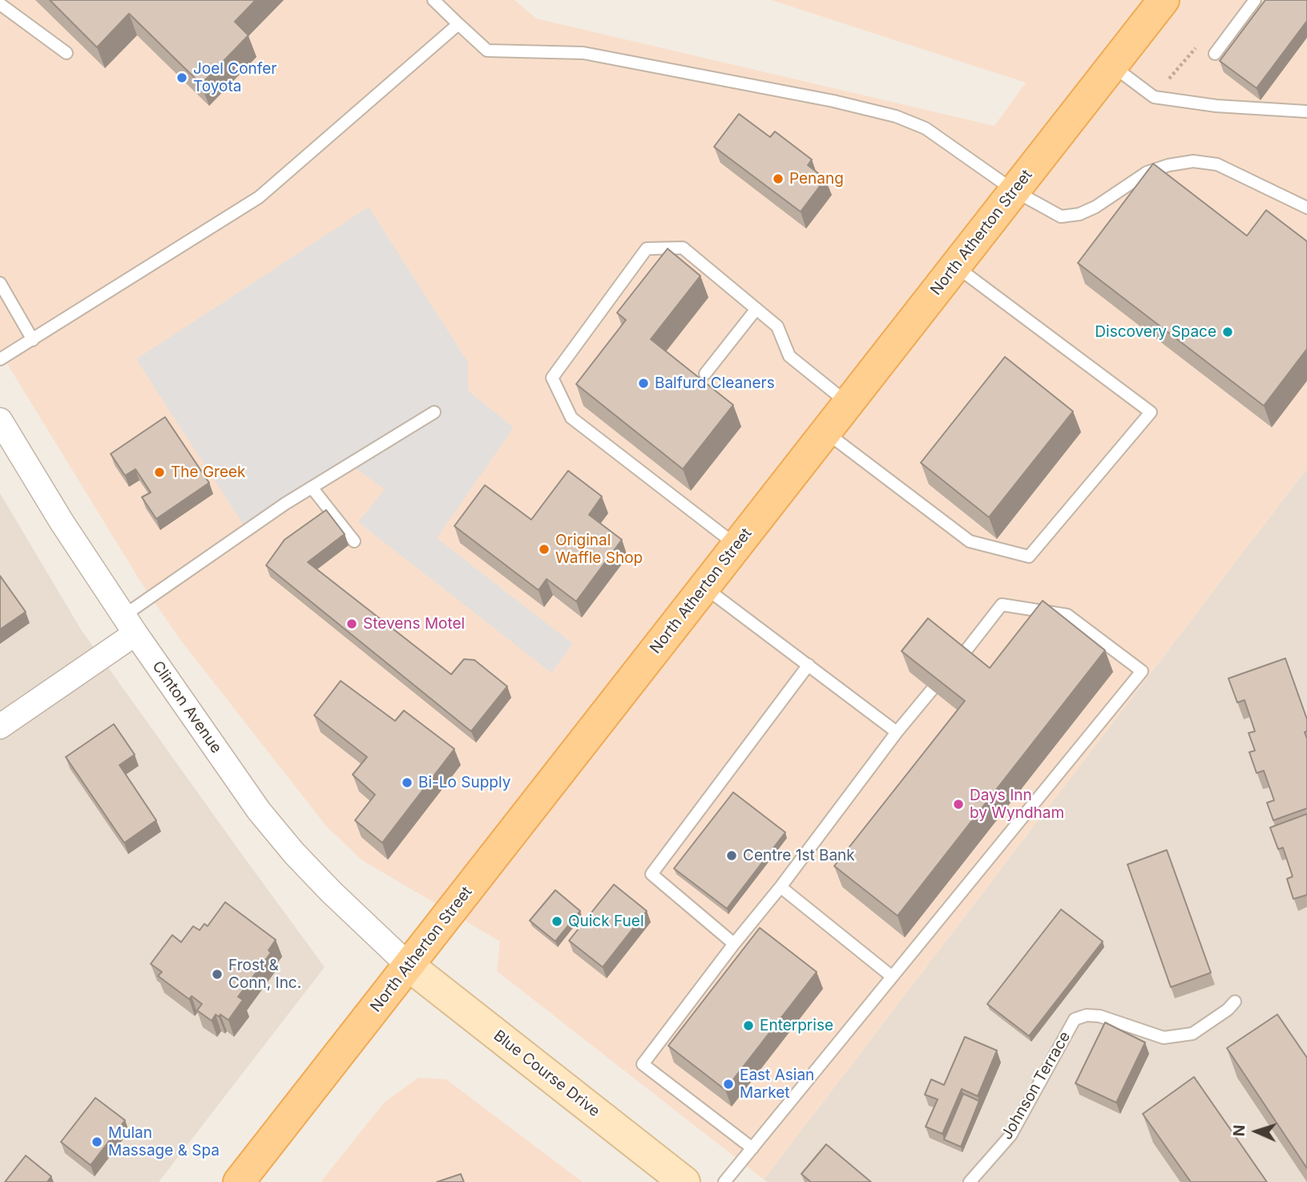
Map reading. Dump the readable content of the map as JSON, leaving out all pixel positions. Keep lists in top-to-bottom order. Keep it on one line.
{"streets":{"main road":["North Atherton Street","Blue Course Drive"],"street":["Clinton Avenue"],"lane":["Johnson Terrace"]},"crossings":[["North Atherton Street","Clinton Avenue"],["North Atherton Street","Blue Course Drive"],["Clinton Avenue","Blue Course Drive"]],"places":["Joel Confer Toyota","Penang","Discovery Space","Balfurd Cleaners","The Greek","Original Waffle Shop","Stevens Motel","Bi-Lo Supply","Days Inn by Wyndham","Centre 1st Bank","Quick Fuel","Frost & Conn, Inc.","Enterprise","East Asian Market","Mulan Massage & Spa"],"north":"left"}
